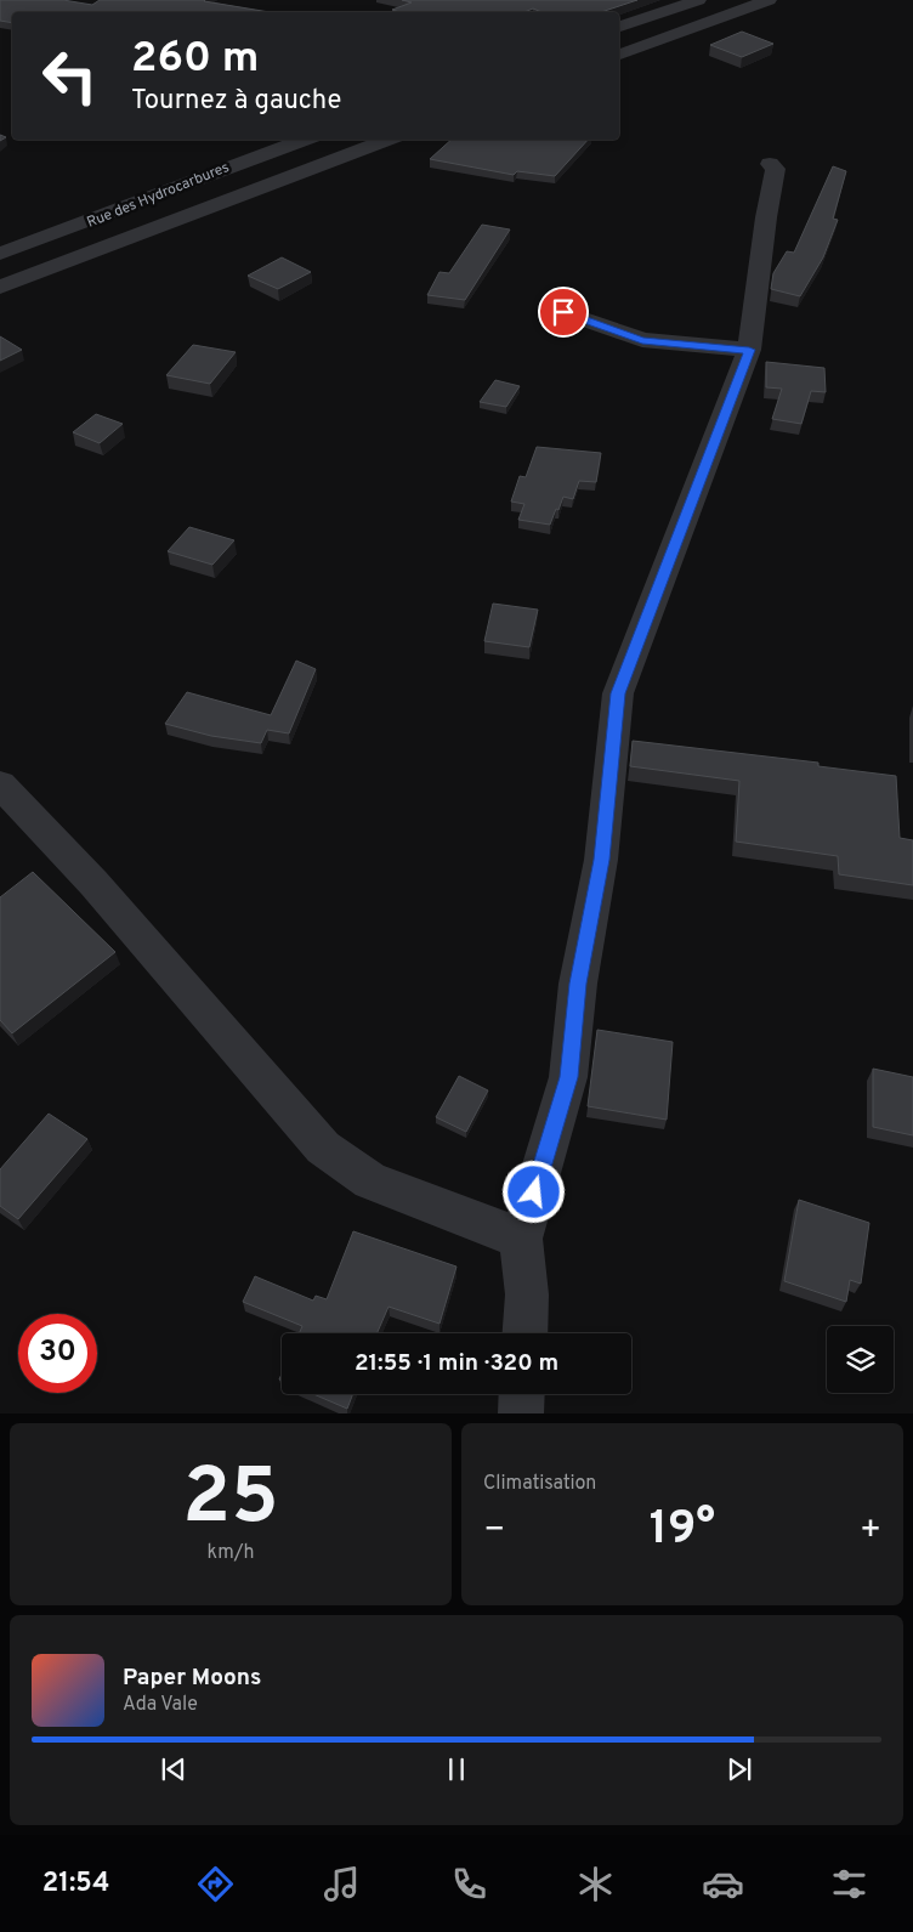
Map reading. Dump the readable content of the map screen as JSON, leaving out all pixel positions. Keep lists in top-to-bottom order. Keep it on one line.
{"streets":{"street":["Rue des Hydrocarbures"]},"page":{"turn":["260 m","Tournez à gauche"],"limit":"30","trip":"21:55 · 1 min · 320 m","tile":[["25","km/h"],"Climatisation"],"heat":["−","19°","+"],"song":["Paper Moons","Ada Vale"],"tabs":"21:54"}}
